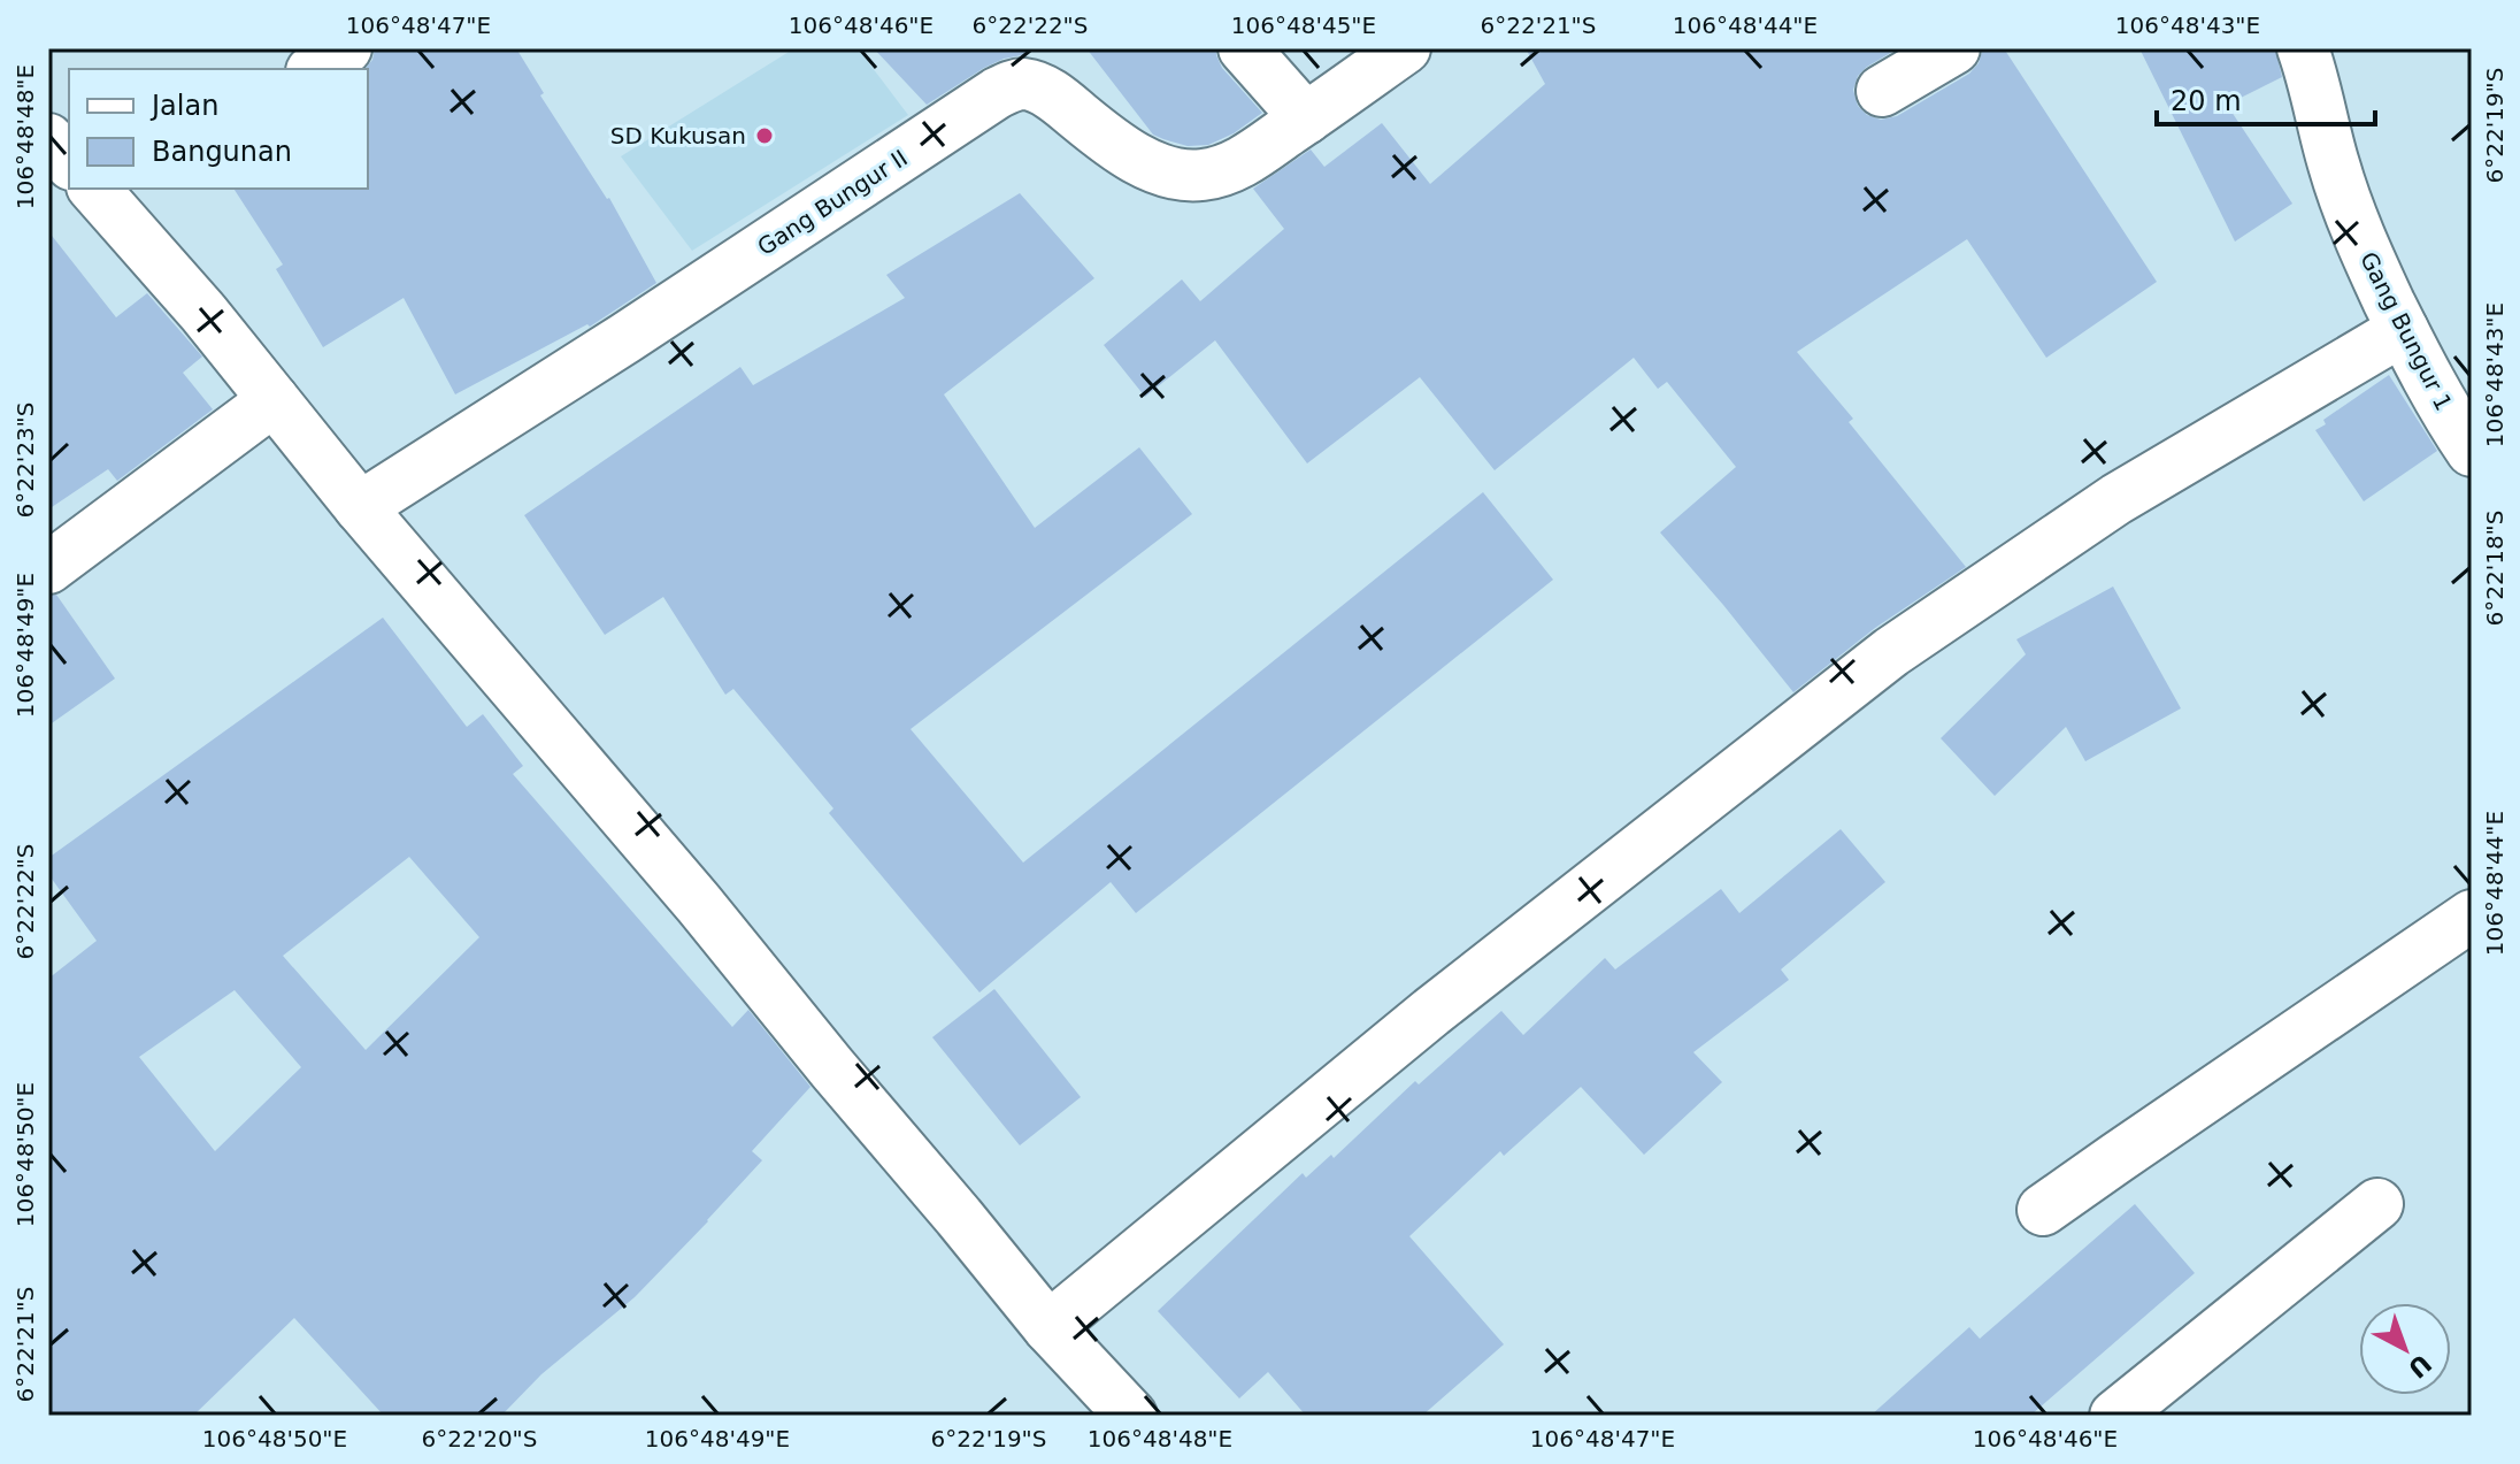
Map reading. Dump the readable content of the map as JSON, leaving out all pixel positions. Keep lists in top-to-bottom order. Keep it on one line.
{"streets":{"street":["Gang Bungur II","Gang Bungur 1"]},"places":["SD Kukusan"],"legend":["Jalan","Bangunan"],"scale_bar":"20 m","north":"bottom right","coordinates":["106°48'47\"E","106°48'46\"E","6°22'22\"S","106°48'45\"E","6°22'21\"S","106°48'44\"E","106°48'43\"E","6°22'19\"S","106°48'48\"E","6°22'23\"S","6°22'18\"S","106°48'49\"E","106°48'50\"E","6°22'20\"S"]}
